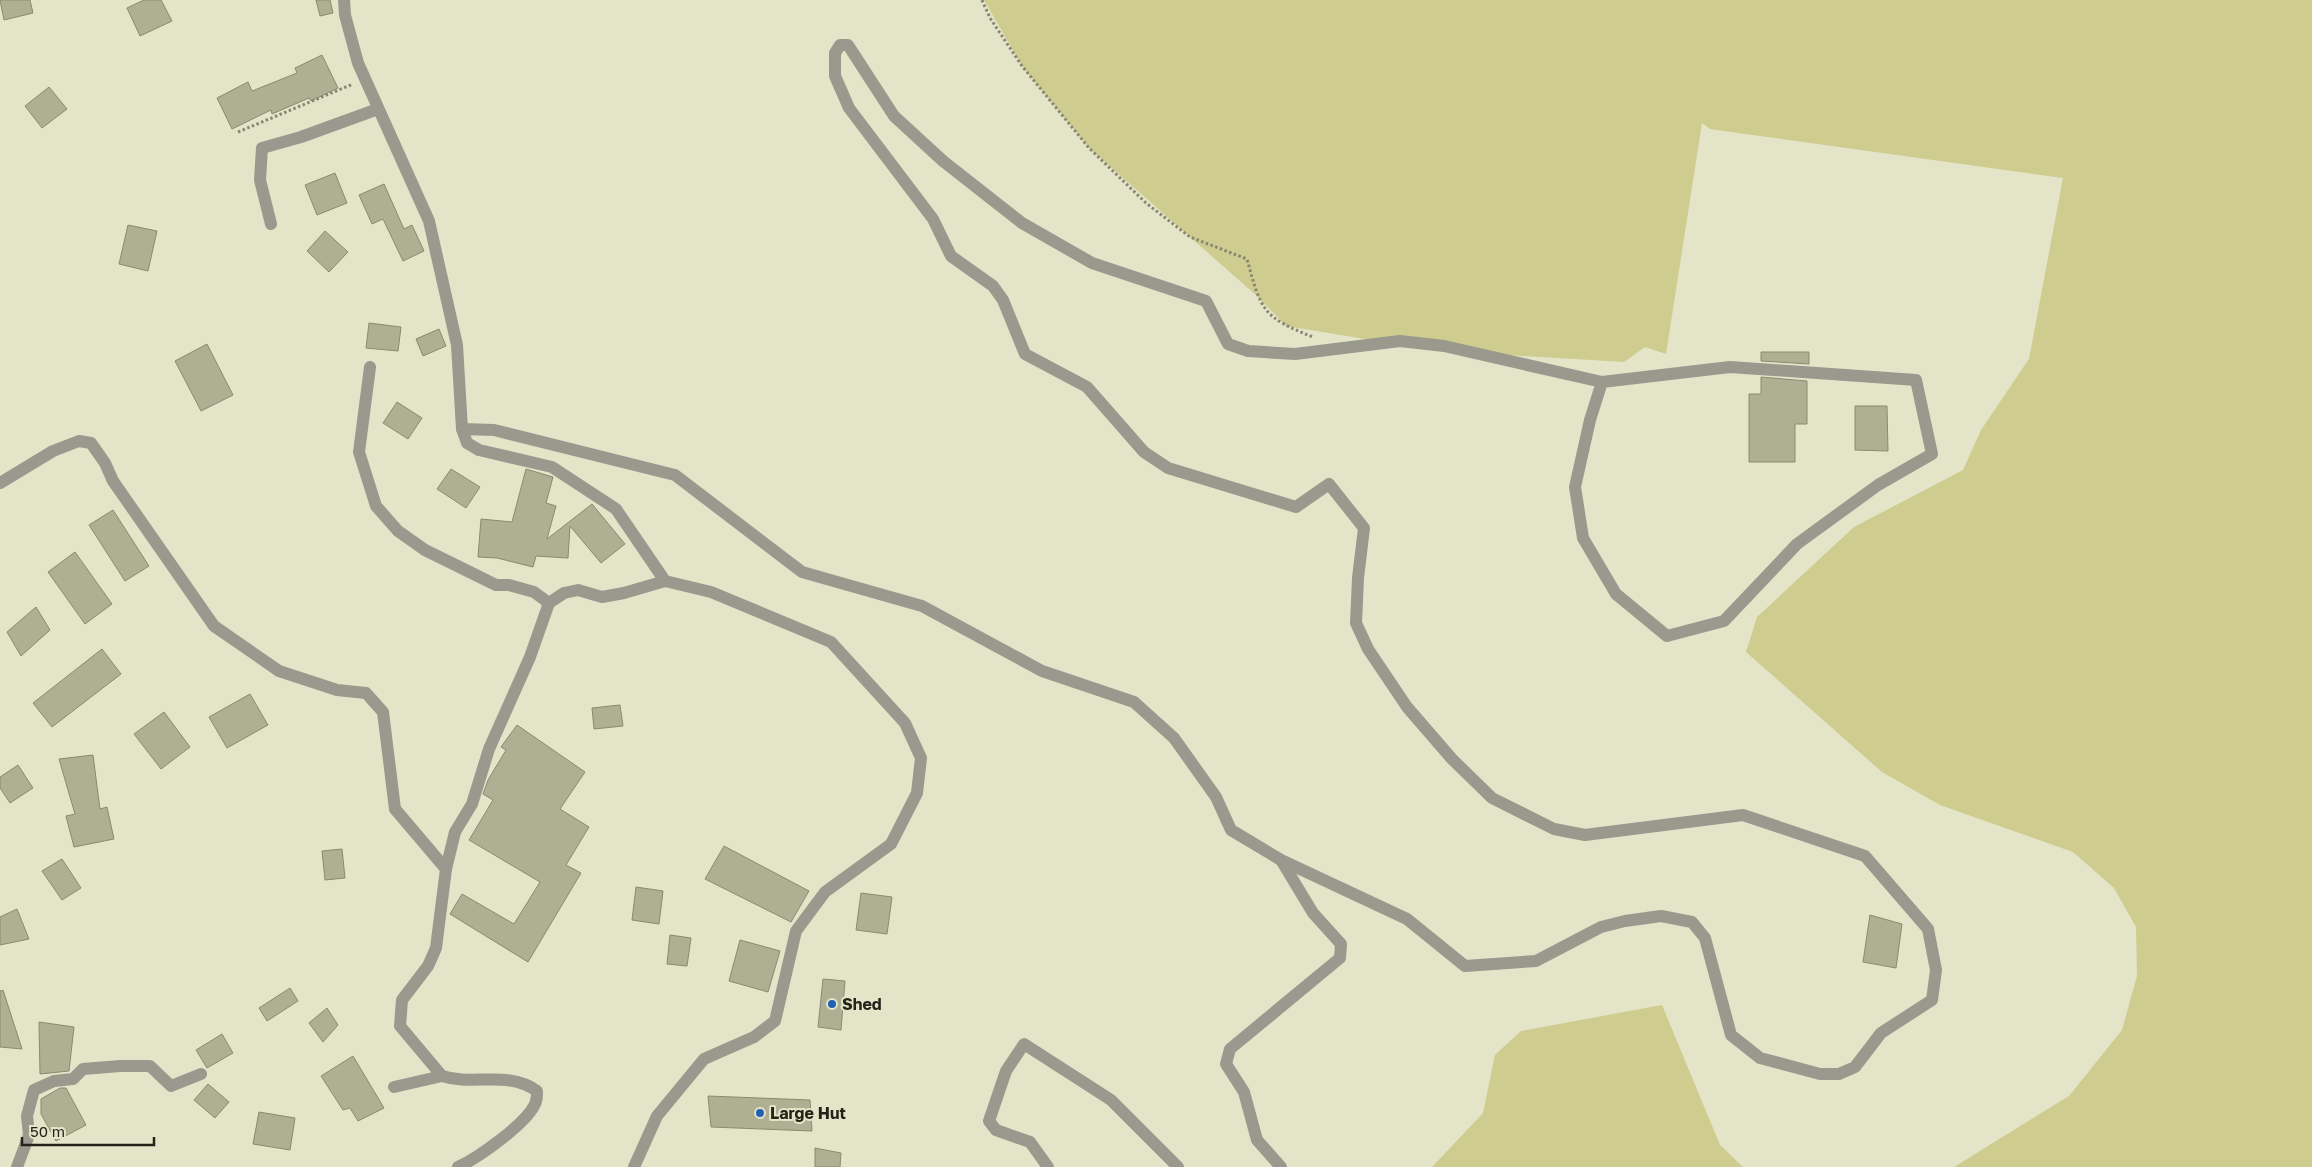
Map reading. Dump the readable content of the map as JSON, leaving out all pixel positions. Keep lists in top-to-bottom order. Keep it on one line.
{"places":["Shed","Large Hut"],"scale_bar":"50 m"}
